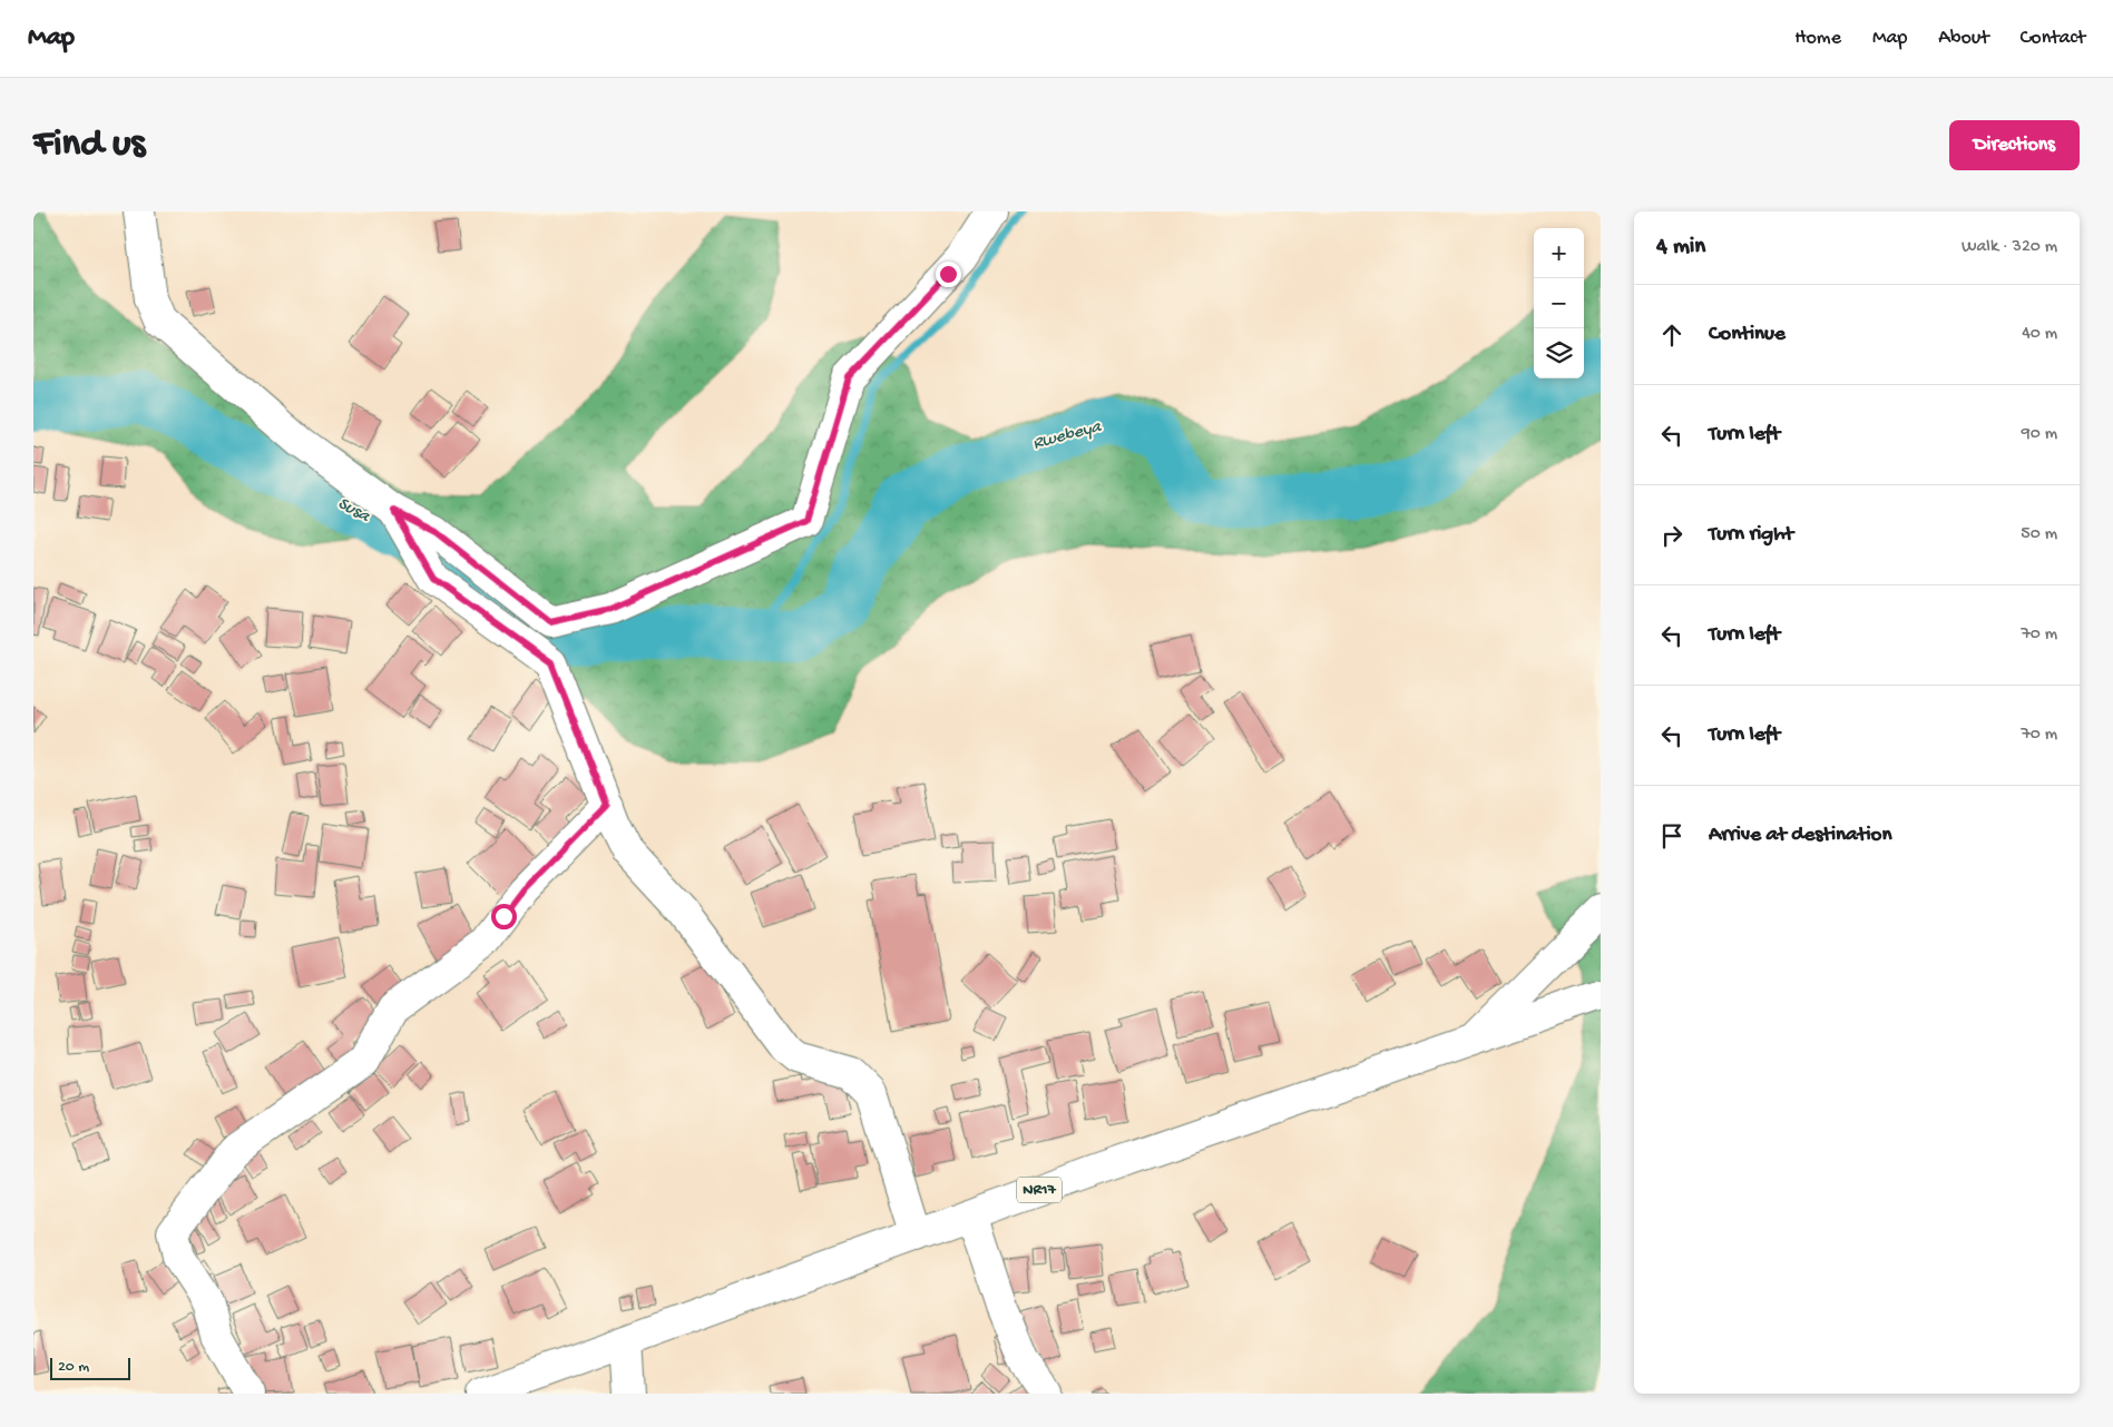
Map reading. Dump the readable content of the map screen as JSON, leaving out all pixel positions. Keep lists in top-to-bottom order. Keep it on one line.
{"streets":{"street":["NR17"]},"water":["Rwebeya","Susa"],"scale_bar":"20 m","page":{"header":"Map","nav":["Home","Map","About","Contact"],"buttons":"Directions","title":"Find us","heading":["4 min","Walk · 320 m"],"map_buttons":["+","−"],"list":[["Continue","40 m"],["Turn left","90 m"],["Turn right","50 m"],["Turn left","70 m"],["Turn left","70 m"],"Arrive at destination"],"scale":"20 m"}}
